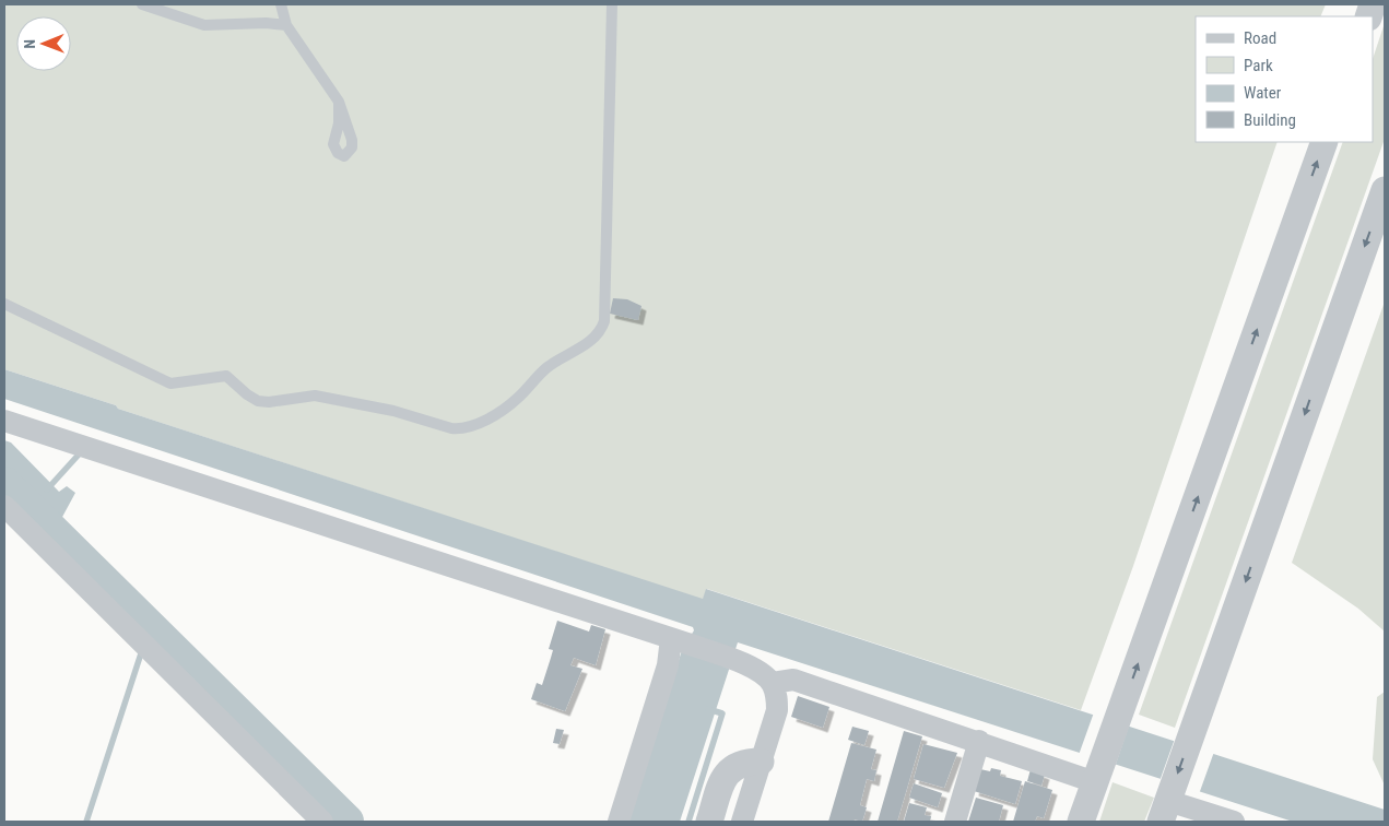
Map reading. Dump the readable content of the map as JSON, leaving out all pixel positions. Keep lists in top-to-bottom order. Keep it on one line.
{"legend":["Road","Park","Water","Building"],"north":"left"}
